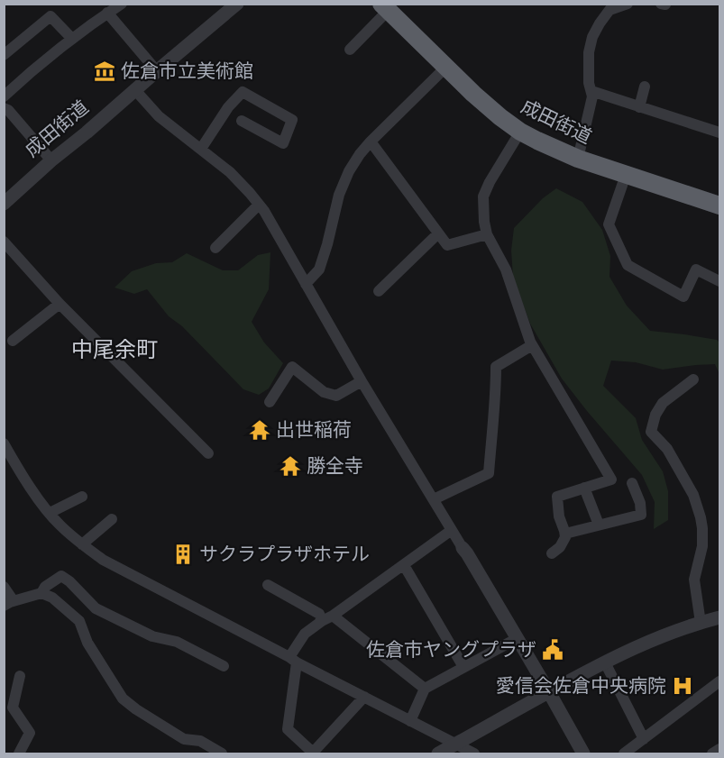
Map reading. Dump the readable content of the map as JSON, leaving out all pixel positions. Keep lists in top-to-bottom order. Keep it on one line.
{"streets":{"highway":["成田街道"]},"districts":["中尾余町"],"places":{"museum":["佐倉市立美術館"],"temple":["出世稲荷","勝全寺"],"building":["サクラプラザホテル"],"public building":["佐倉市ヤングプラザ"],"hospital":["愛信会佐倉中央病院"]}}
